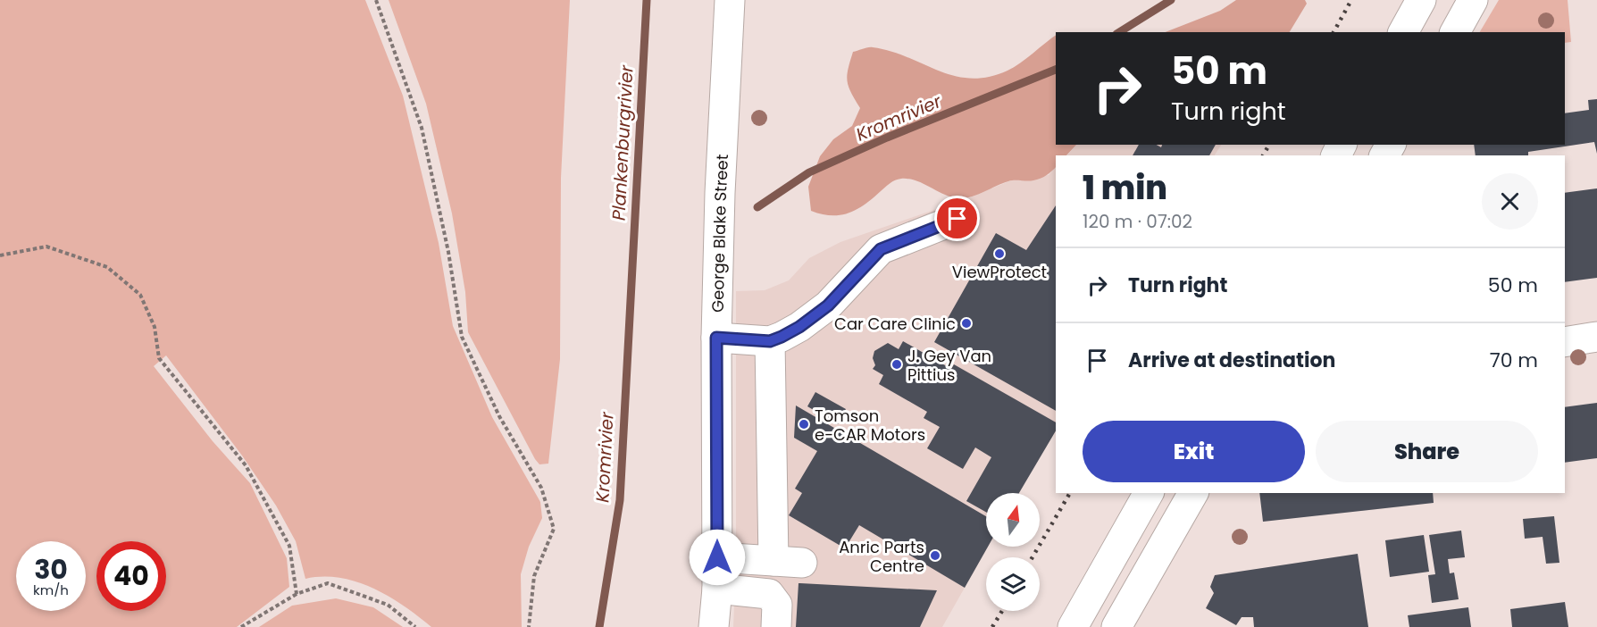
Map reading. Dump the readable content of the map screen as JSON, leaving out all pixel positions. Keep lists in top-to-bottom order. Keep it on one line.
{"streets":{"street":["George Blake Street"]},"water":["Kromrivier","Plankenburgrivier"],"places":["ViewProtect","Car Care Clinic","J. Gey Van Pittius","Tomson e-CAR Motors","Anric Parts Centre"],"north":"top","page":{"turn":["50 m","Turn right"],"heading":["1 min","120 m · 07:02"],"list":[{"name":"Turn right","value":"50 m"},{"name":"Arrive at destination","value":"70 m"}],"buttons":["Exit","Share"],"speed":"30 km/h","limit":"40"}}
